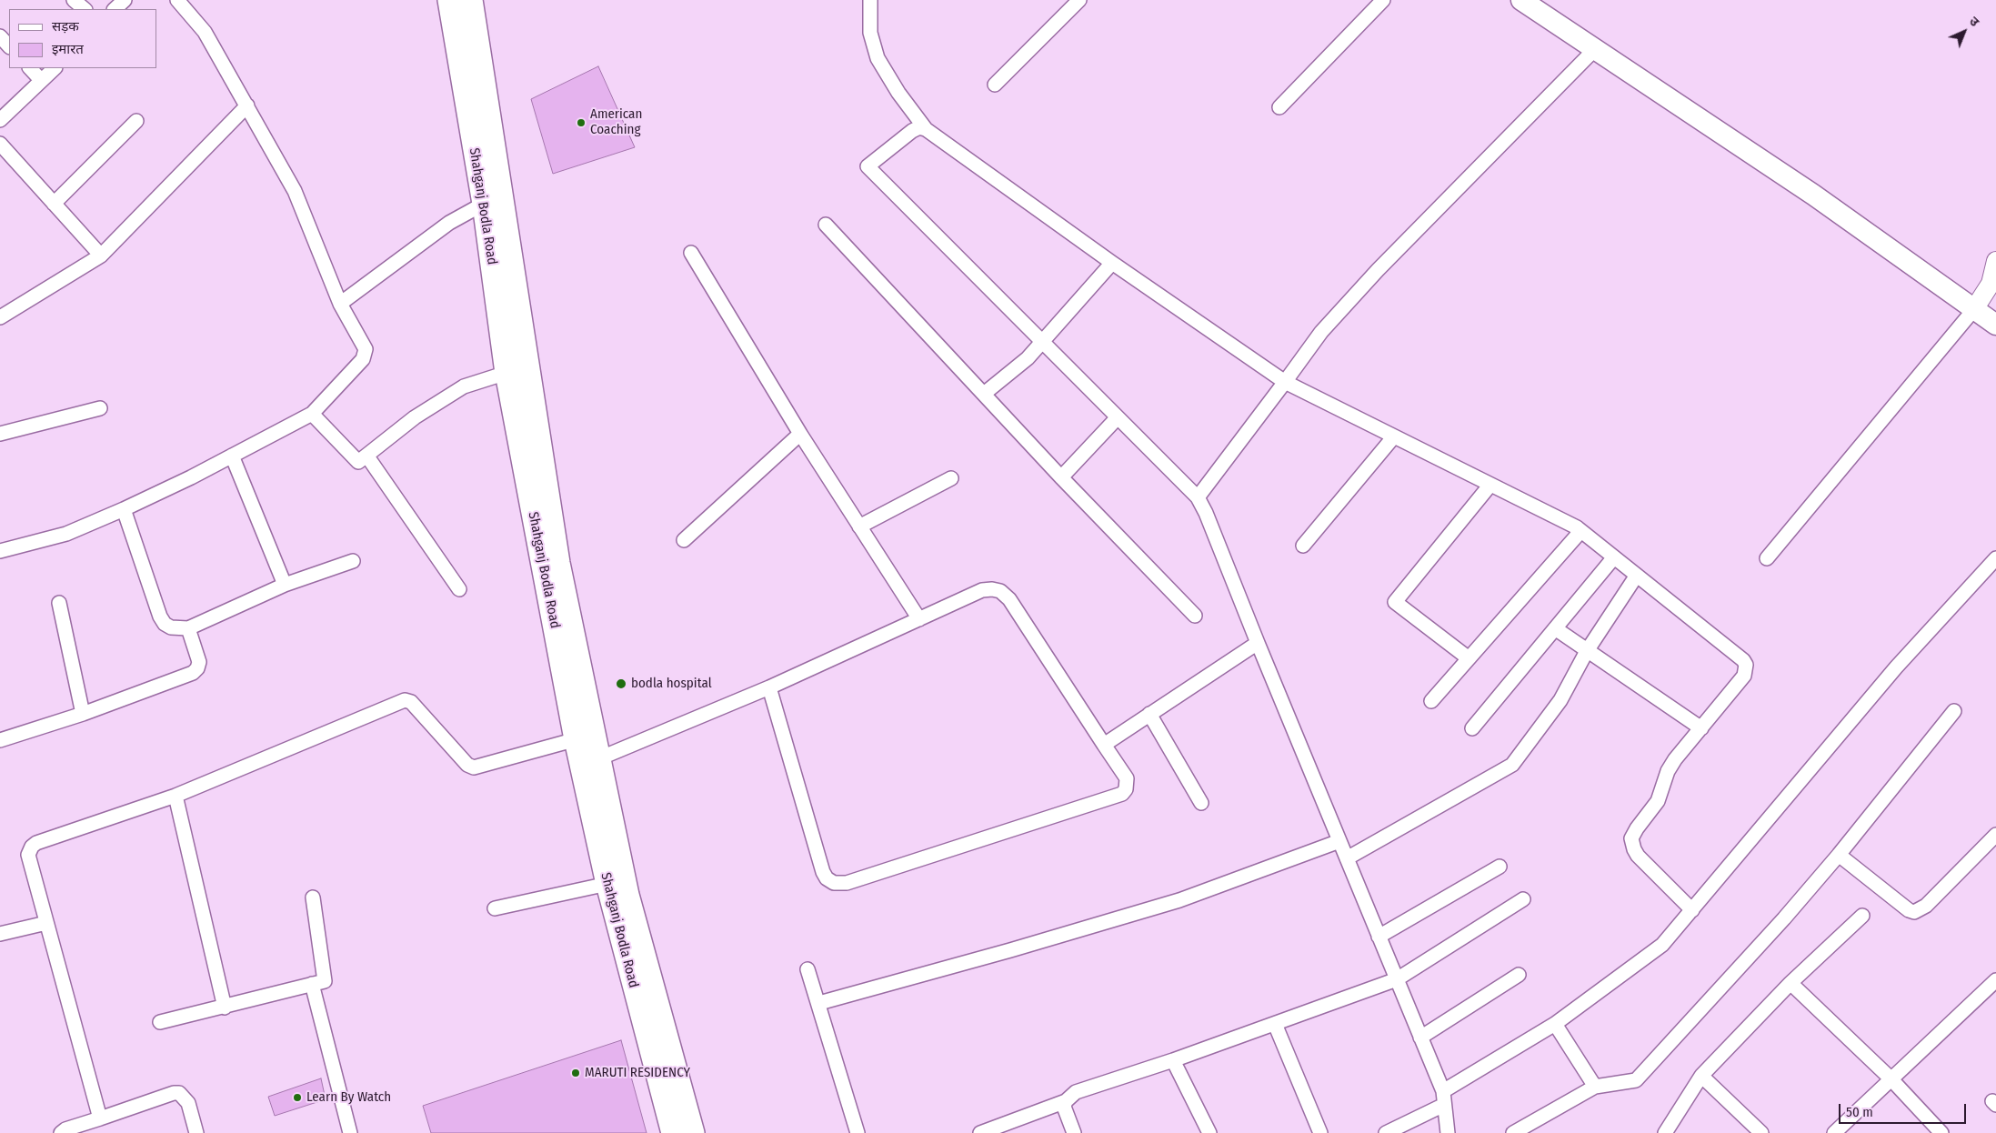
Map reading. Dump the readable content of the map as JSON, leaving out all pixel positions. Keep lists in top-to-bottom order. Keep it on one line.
{"streets":{"main road":["Shahganj Bodla Road"]},"places":["American Coaching","bodla hospital","MARUTI RESIDENCY","Learn By Watch"],"legend":["सड़क","इमारत"],"scale_bar":"50 m","north":"top right"}
